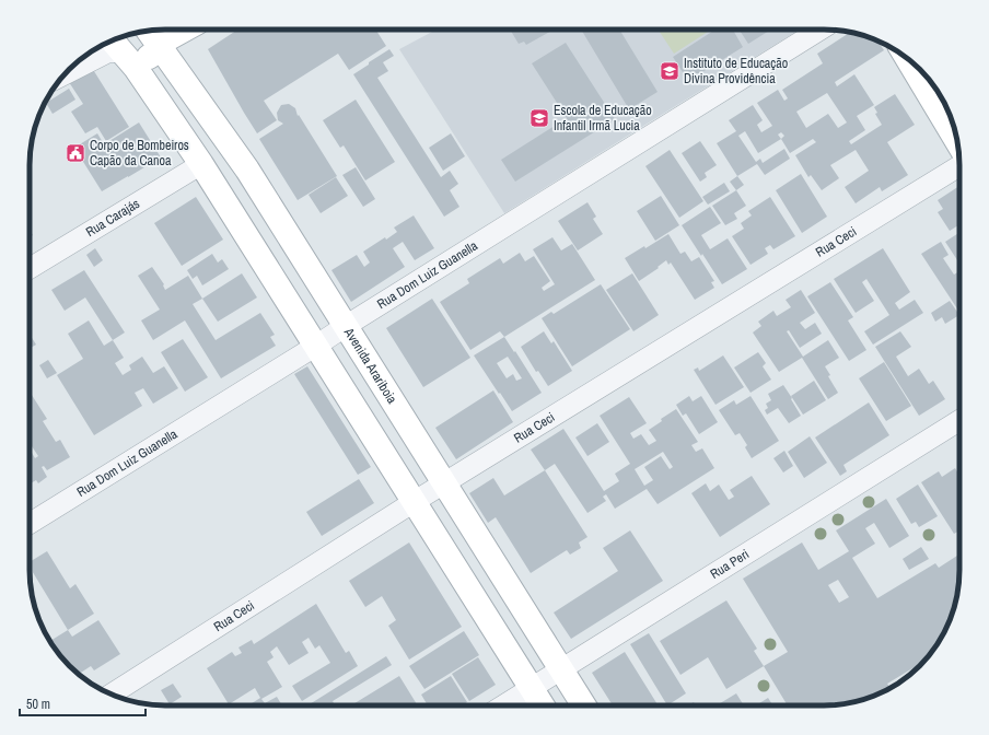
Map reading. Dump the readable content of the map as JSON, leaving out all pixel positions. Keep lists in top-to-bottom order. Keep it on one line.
{"streets":{"main road":["Avenida Arariboia"],"street":["Rua Carajás","Rua Ceci","Rua Dom Luiz Guanella","Rua Peri"]},"crossings":[["Rua Ceci","Avenida Arariboia"],["Rua Dom Luiz Guanella","Avenida Arariboia"],["Avenida Arariboia","Rua Peri"]],"places":{"school or university":["Instituto de Educação Divina Providência","Escola de Educação Infantil Irmã Lucia"],"public building":["Corpo de Bombeiros Capão da Canoa"]},"scale_bar":"50 m"}
